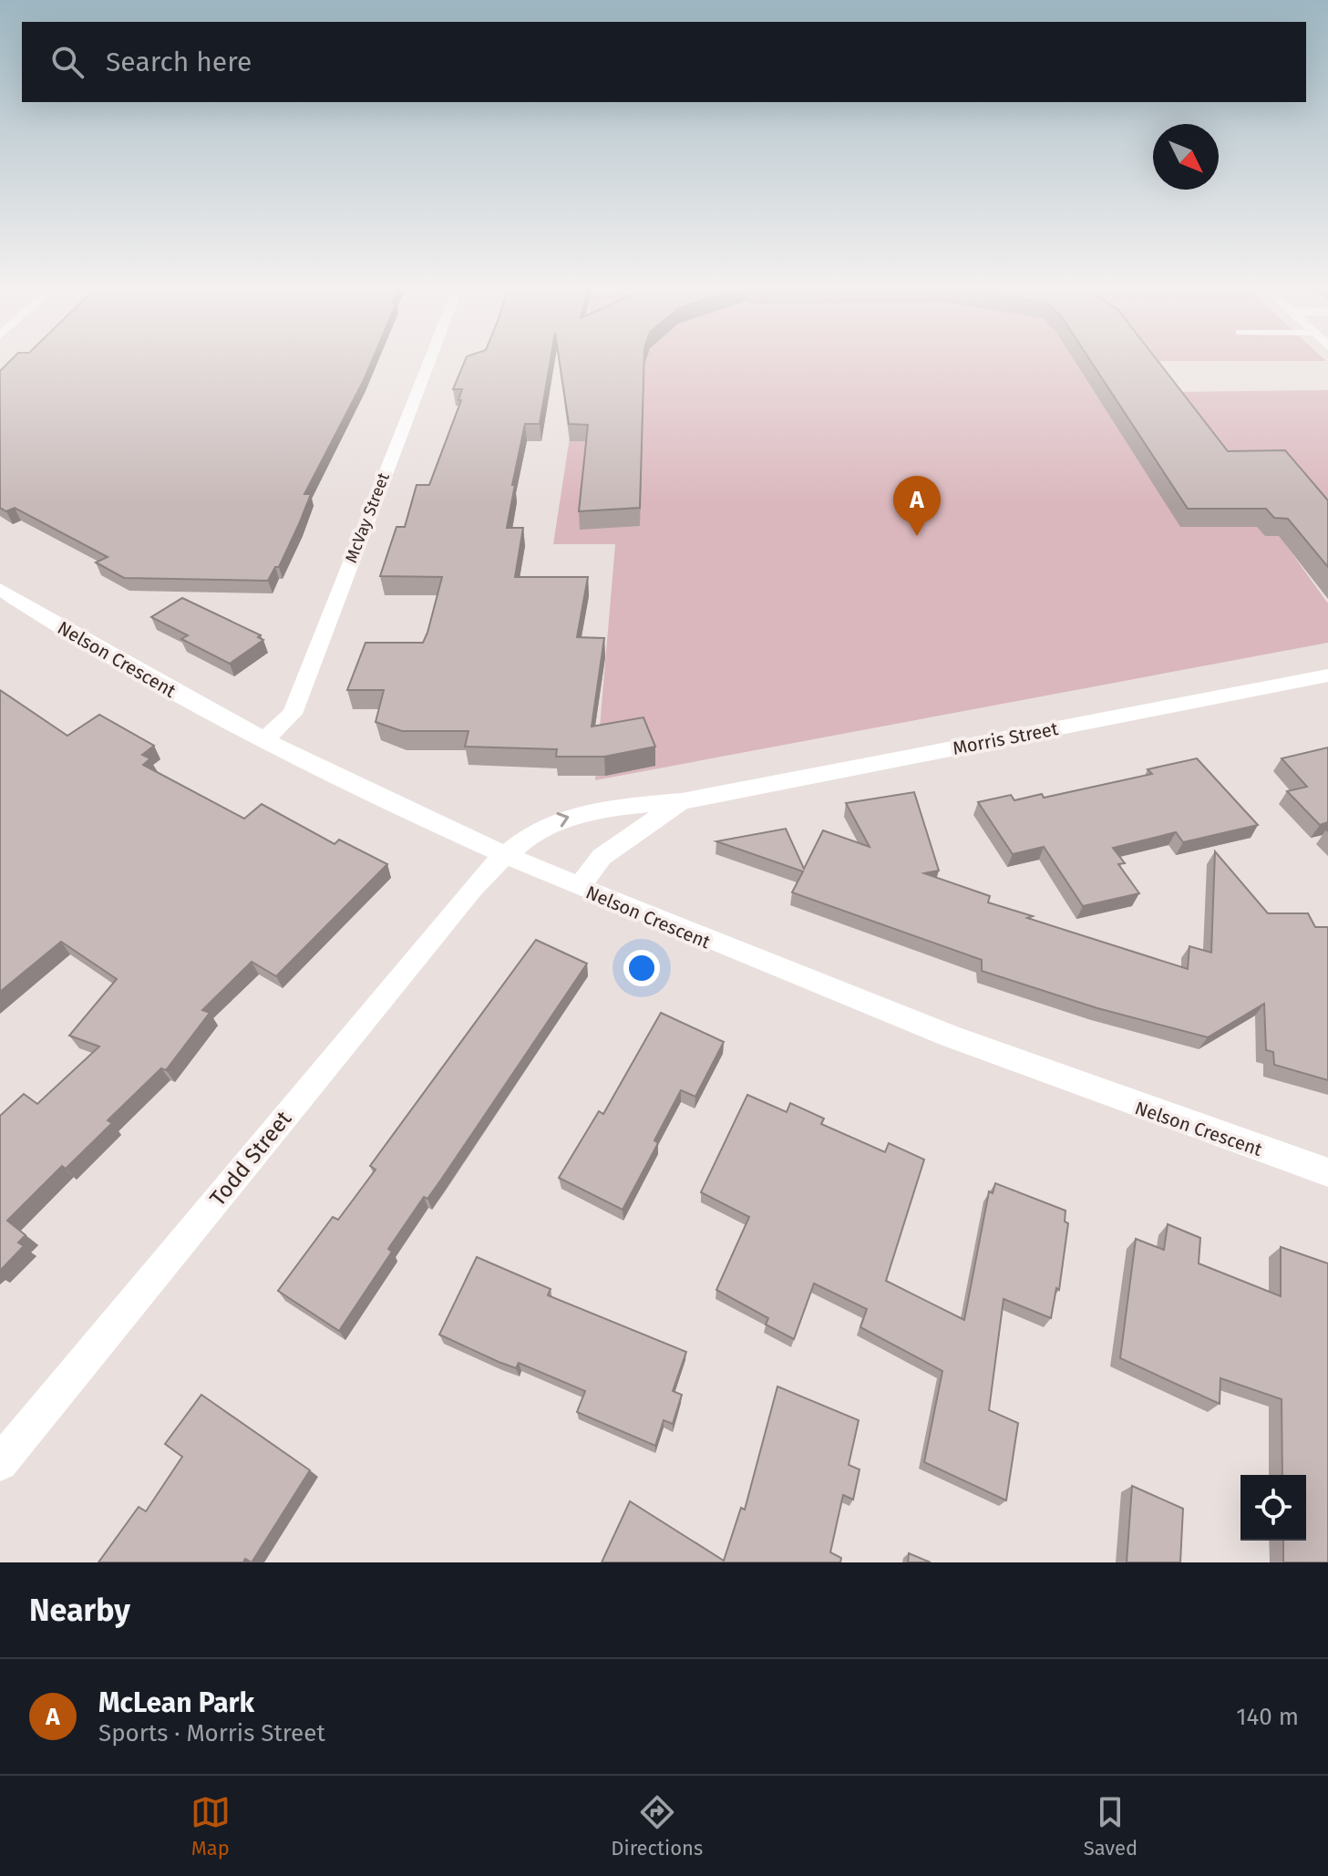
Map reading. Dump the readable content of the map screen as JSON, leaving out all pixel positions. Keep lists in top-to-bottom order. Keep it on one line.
{"streets":{"street":["McVay Street","Nelson Crescent","Morris Street","Todd Street"]},"crossings":[["McVay Street","Nelson Crescent"],["Nelson Crescent","Morris Street"],["Nelson Crescent","Todd Street"],["Morris Street","Todd Street"]],"north":"bottom right","page":{"search":"Search here","pins":"A","heading":"Nearby","list":[{"mark":"A","name":"McLean Park","note":"Sports · Morris Street","value":"140 m"}],"nav":["Map","Directions","Saved"]}}
